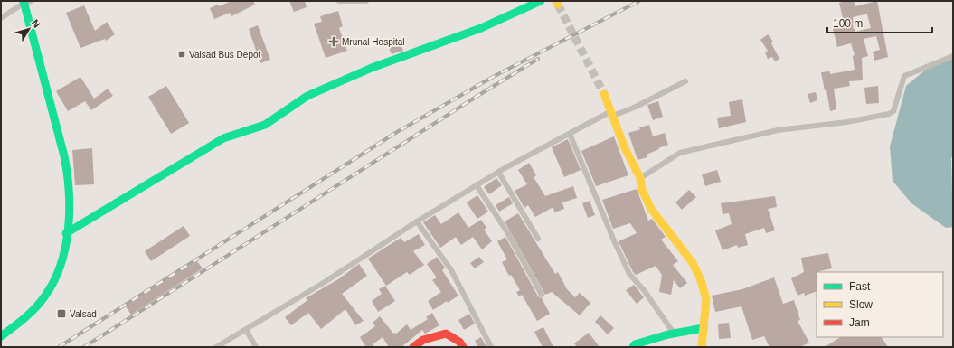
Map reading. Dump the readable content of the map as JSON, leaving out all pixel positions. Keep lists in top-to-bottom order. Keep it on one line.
{"places":{"health":["Mrunal Hospital"],"transit":["Valsad Bus Depot","Valsad"]},"legend":["Fast","Slow","Jam"],"scale_bar":"100 m","north":"top right"}
